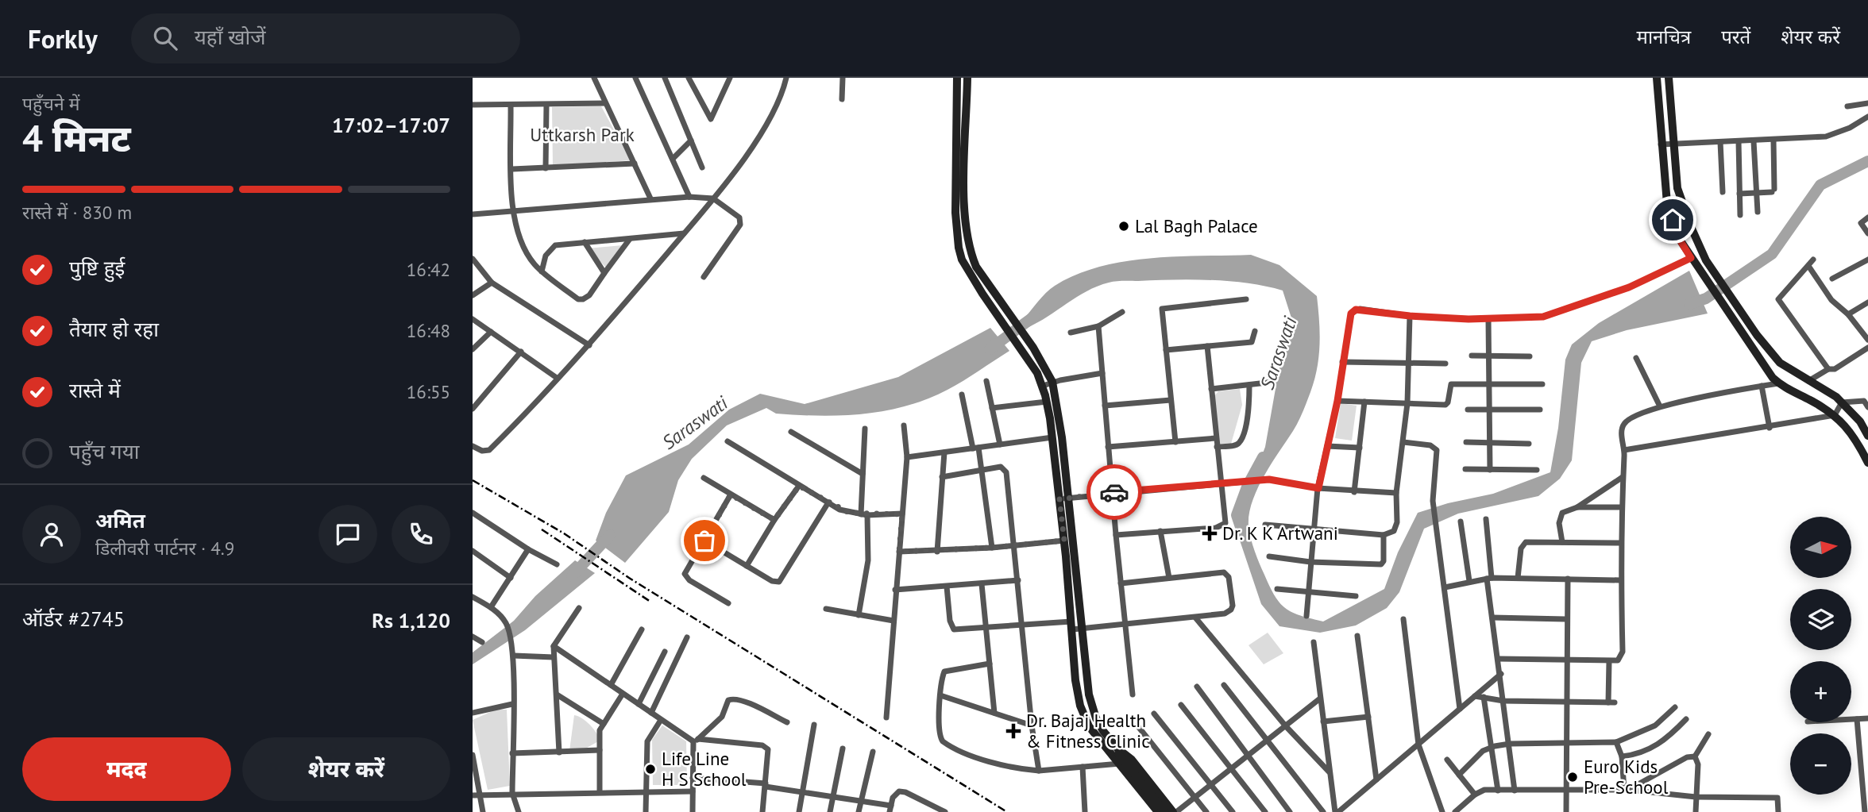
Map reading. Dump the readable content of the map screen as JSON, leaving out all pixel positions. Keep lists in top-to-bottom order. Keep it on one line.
{"water":["Saraswati"],"parks":["Uttkarsh Park"],"places":{"other":["Lal Bagh Palace","Life Line H S School","Euro Kids Pre-School"],"health":["Dr. K K Artwani","Dr. Bajaj Health & Fitness Clinic"]},"north":"right","page":{"header":"Forkly","search":"यहाँ खोजें","nav":["मानचित्र","परतें","शेयर करें"],"heading":["4 मिनट","पहुँचने में","17:02–17:07"],"panel":["अमित","डिलीवरी पार्टनर · 4.9","ऑर्डर #2745","Rs 1,120"],"bar":"रास्ते में · 830 m","list":[["पुष्टि हुई","16:42"],["तैयार हो रहा","16:48"],["रास्ते में","16:55"],"पहुँच गया"],"map_buttons":["+","−"],"buttons":["मदद","शेयर करें"]}}
